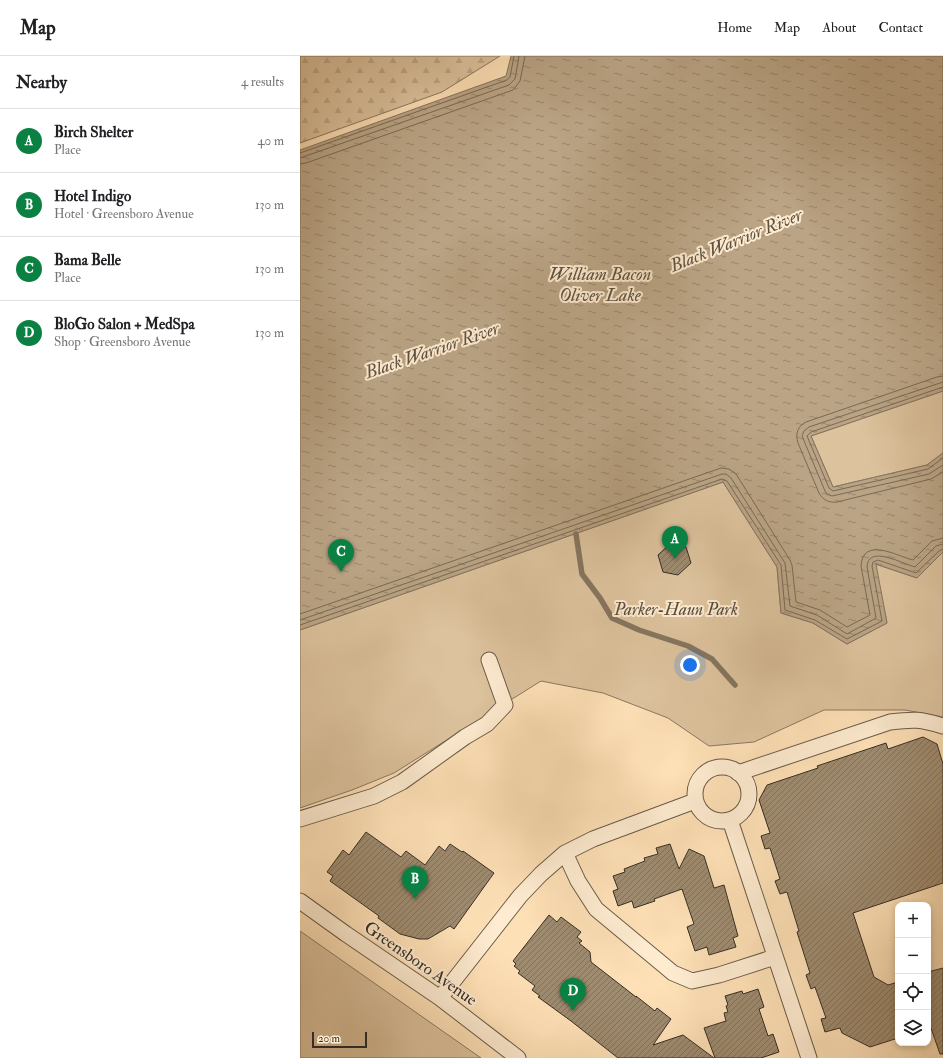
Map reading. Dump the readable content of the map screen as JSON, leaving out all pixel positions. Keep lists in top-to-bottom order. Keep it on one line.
{"streets":{"street":["Greensboro Avenue"]},"water":["Black Warrior River","William Bacon Oliver Lake"],"parks":["Parker-Haun Park"],"scale_bar":"20 m","page":{"header":"Map","nav":["Home","Map","About","Contact"],"heading":["Nearby","4 results"],"list":[{"mark":"A","name":"Birch Shelter","note":"Place","value":"40 m"},{"mark":"B","name":"Hotel Indigo","note":"Hotel · Greensboro Avenue","value":"130 m"},{"mark":"C","name":"Bama Belle","note":"Place","value":"130 m"},{"mark":"D","name":"BloGo Salon + MedSpa","note":"Shop · Greensboro Avenue","value":"130 m"}],"pins":["A","C","B","D"],"map_buttons":["+","−"],"scale":"20 m"}}
